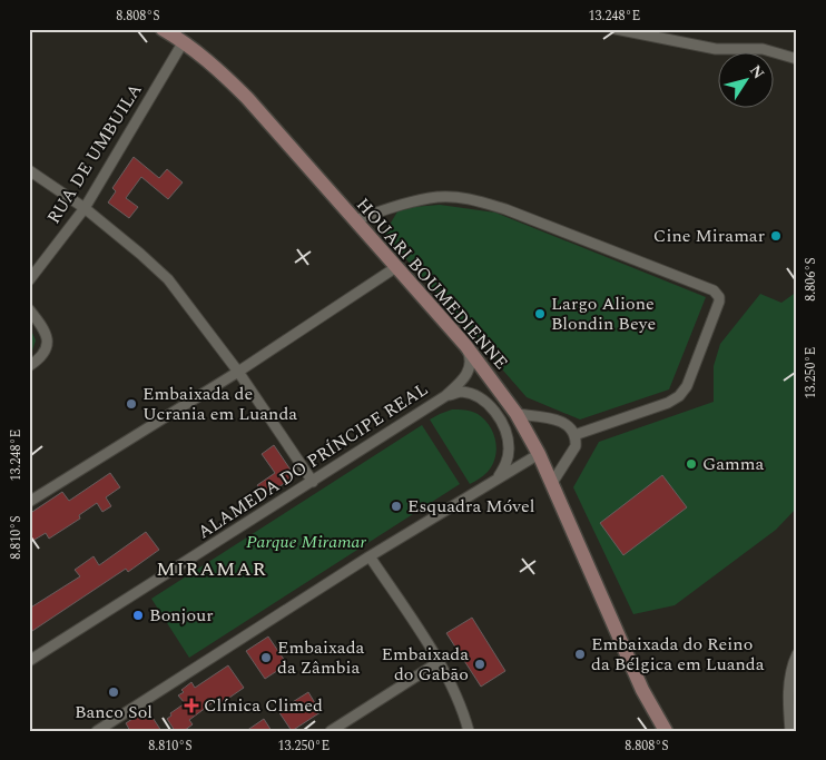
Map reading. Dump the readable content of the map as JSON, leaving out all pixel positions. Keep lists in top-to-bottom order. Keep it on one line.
{"streets":{"street":["RUA DE UMBUILA","HOUARI BOUMEDIENNE","ALAMEDA DO PRÍNCIPE REAL"]},"crossings":[["RUA DE UMBUILA","HOUARI BOUMEDIENNE"],["HOUARI BOUMEDIENNE","ALAMEDA DO PRÍNCIPE REAL"]],"districts":["MIRAMAR"],"parks":["Parque Miramar"],"places":{"other":["Cine Miramar","Largo Alione Blondin Beye","Embaixada de Ucrania em Luanda","Gamma","Esquadra Móvel","Bonjour","Embaixada do Reino da Bélgica em Luanda","Embaixada da Zâmbia","Embaixada do Gabão","Banco Sol"],"health":["Clínica Climed"]},"north":"top right","coordinates":["8.808°S","13.248°E","8.806°S","13.250°E","8.810°S"]}
